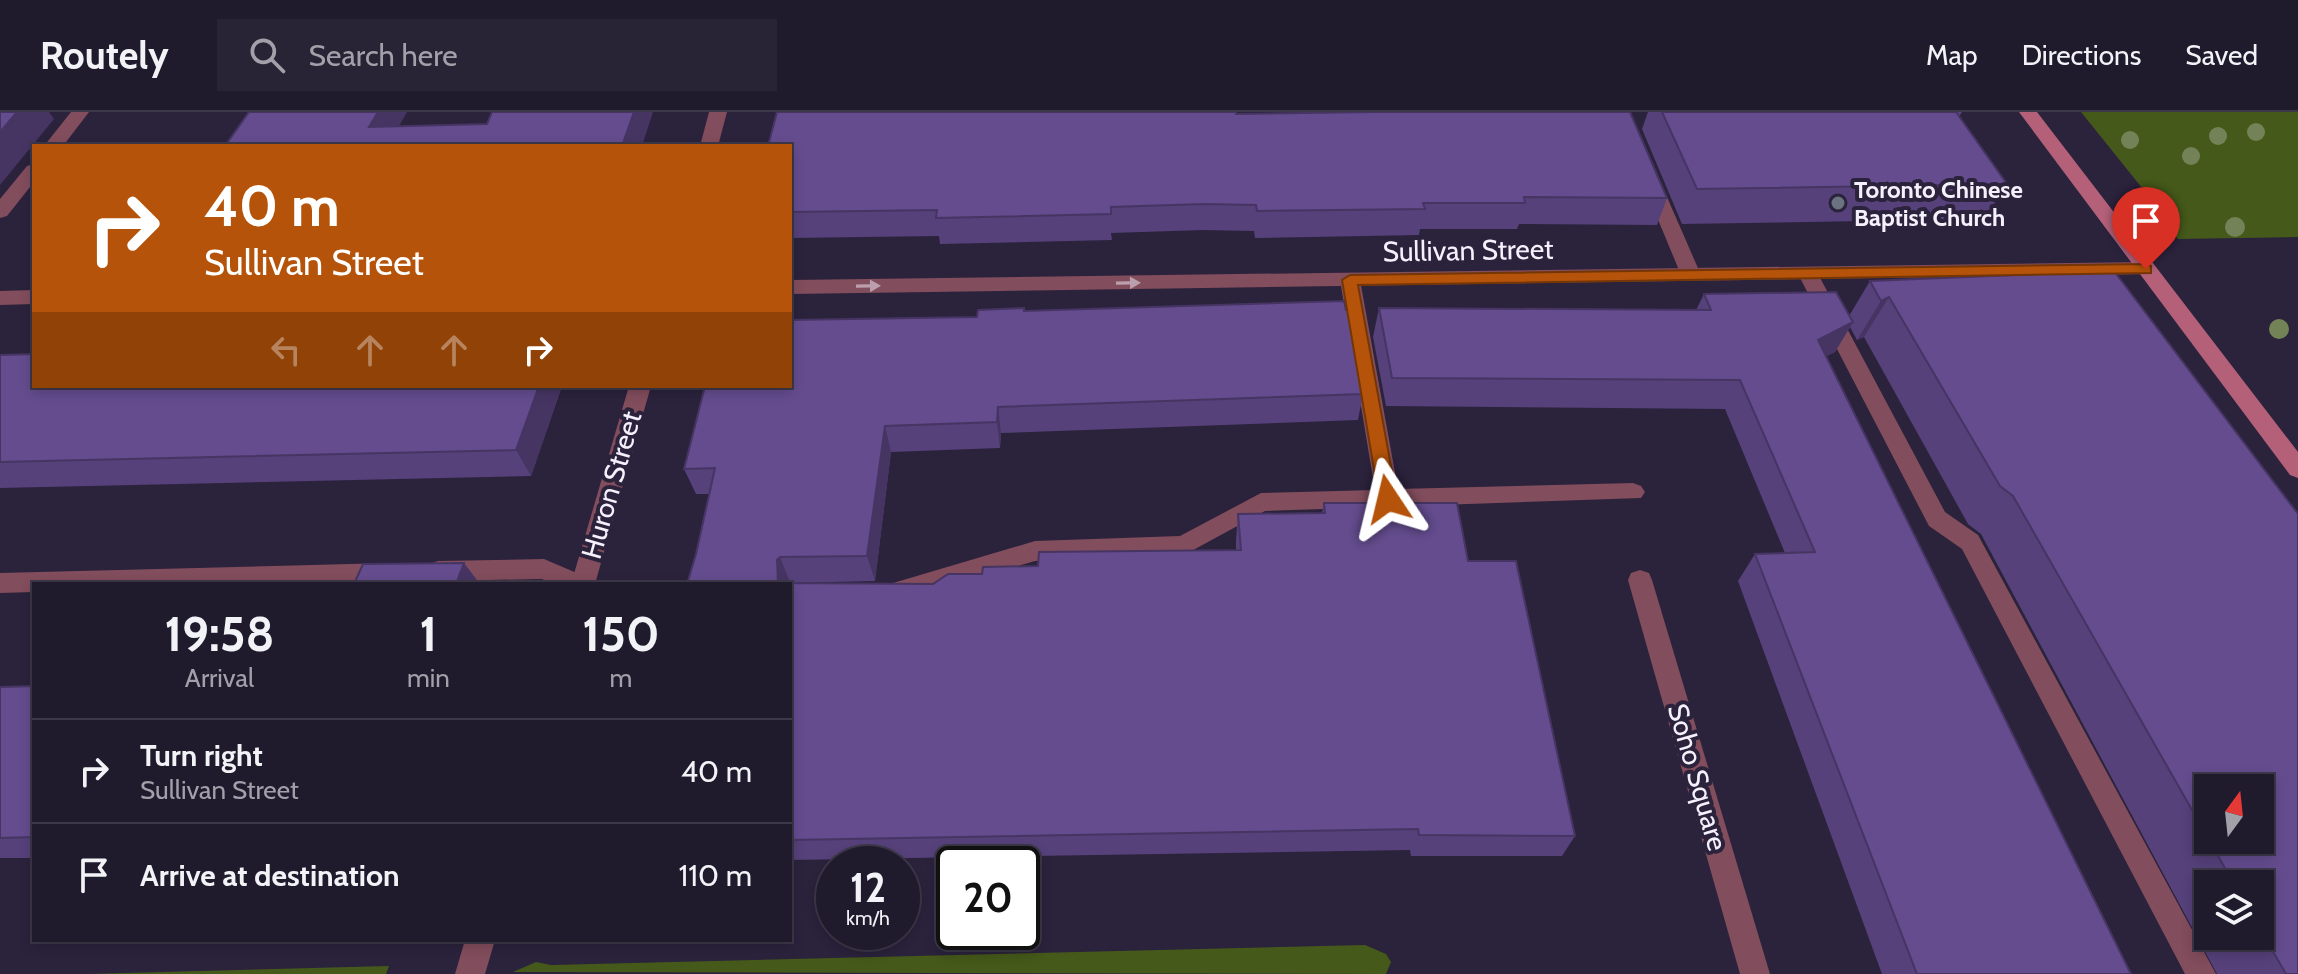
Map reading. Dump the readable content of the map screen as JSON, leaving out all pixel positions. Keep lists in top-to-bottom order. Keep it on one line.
{"streets":{"street":["Sullivan Street","Huron Street","Soho Square"]},"one_way":["Sullivan Street"],"places":["Toronto Chinese Baptist Church"],"north":"top","page":{"header":"Routely","search":"Search here","nav":["Map","Directions","Saved"],"turn":["40 m","Sullivan Street"],"eta":["19:58","Arrival","1","min","150","m"],"list":[{"name":"Turn right","note":"Sullivan Street","value":"40 m"},{"name":"Arrive at destination","value":"110 m"}],"speed":"12 km/h","limit":"20"}}
